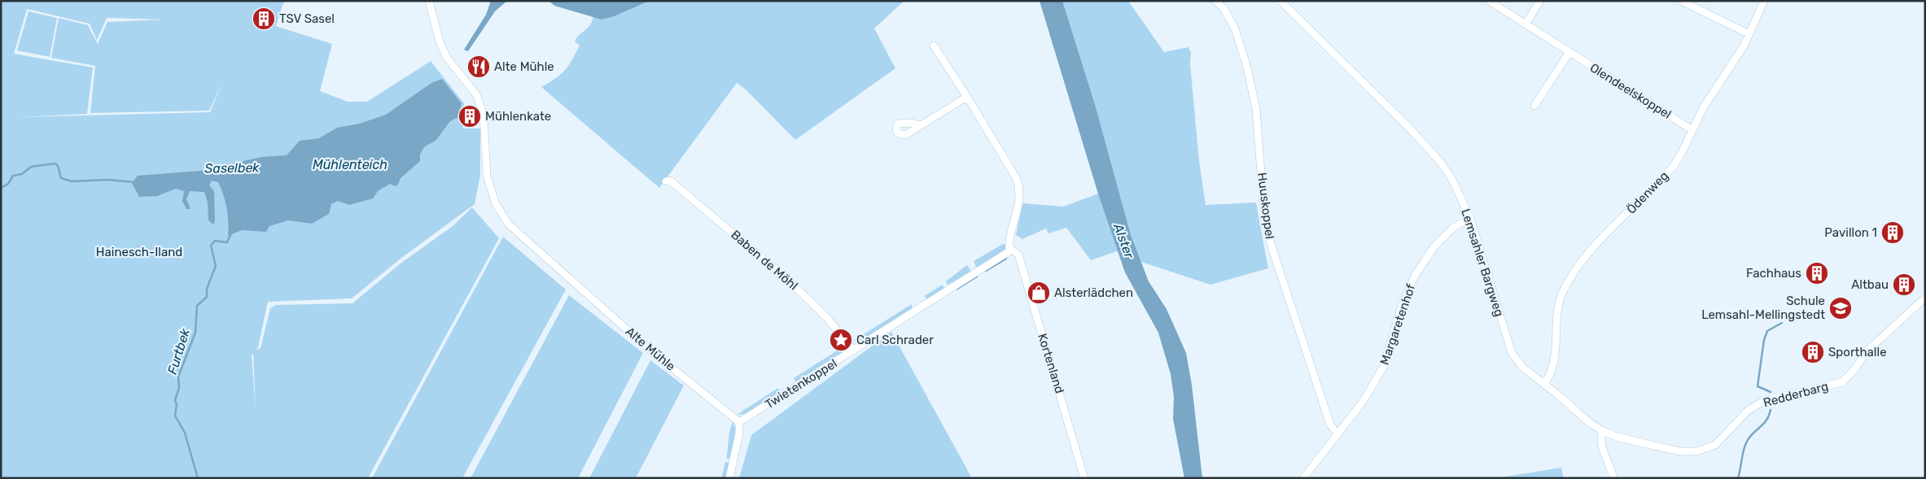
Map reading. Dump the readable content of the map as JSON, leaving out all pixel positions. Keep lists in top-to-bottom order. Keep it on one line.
{"streets":{"street":["Olendeelskoppel","Ödenweg","Huuskoppel","Baben de Möhl","Lemsahler Bargweg","Margaretenhof","Alte Mühle","Kortenland","Twietenkoppel","Redderbarg"]},"crossings":[["Olendeelskoppel","Ödenweg"],["Ödenweg","Lemsahler Bargweg"],["Huuskoppel","Margaretenhof"],["Baben de Möhl","Twietenkoppel"],["Lemsahler Bargweg","Margaretenhof"],["Lemsahler Bargweg","Redderbarg"],["Alte Mühle","Twietenkoppel"],["Kortenland","Twietenkoppel"]],"water":["Mühlenteich","Saselbek","Alster","Furtbek"],"parks":["Hainesch-Iland"],"places":{"building":["TSV Sasel","Mühlenkate","Pavillon 1","Fachhaus","Altbau","Sporthalle"],"restaurant":["Alte Mühle"],"shop":["Alsterlädchen"],"school or university":["Schule Lemsahl-Mellingstedt"],"place":["Carl Schrader"]}}
